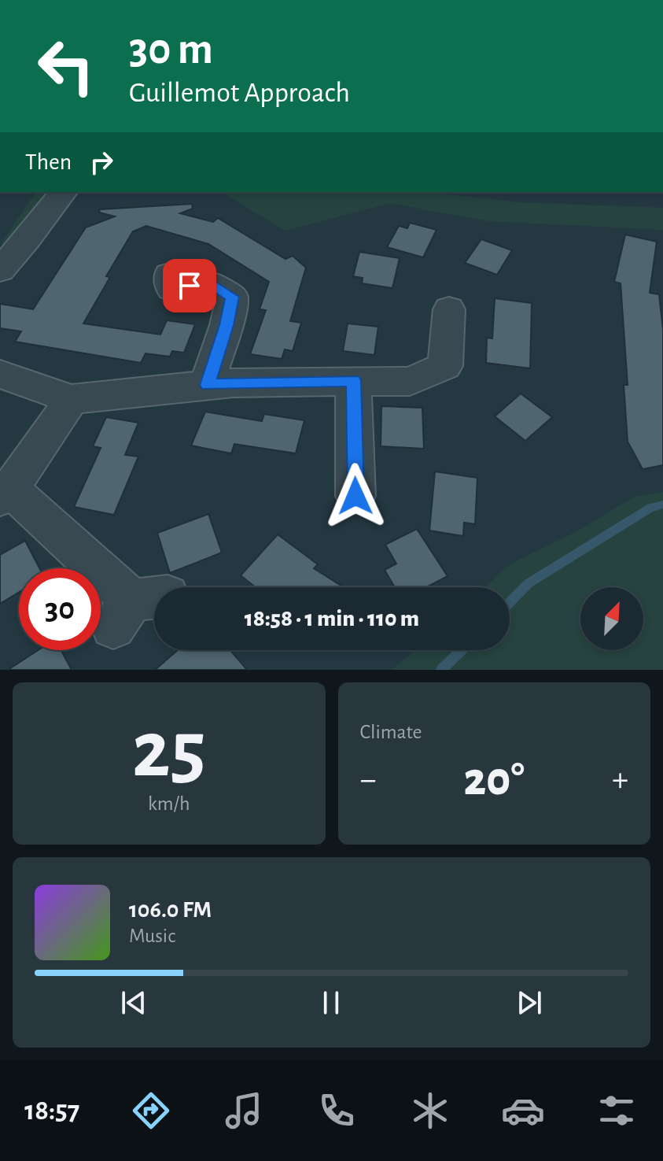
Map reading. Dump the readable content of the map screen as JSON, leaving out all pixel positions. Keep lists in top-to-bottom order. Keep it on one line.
{"north":"top right","page":{"turn":["30 m","Guillemot Approach"],"then":"Then","limit":"30","trip":"18:58 · 1 min · 110 m","tile":[["25","km/h"],"Climate"],"heat":["−","20°","+"],"song":["106.0 FM","Music"],"tabs":"18:57"}}
